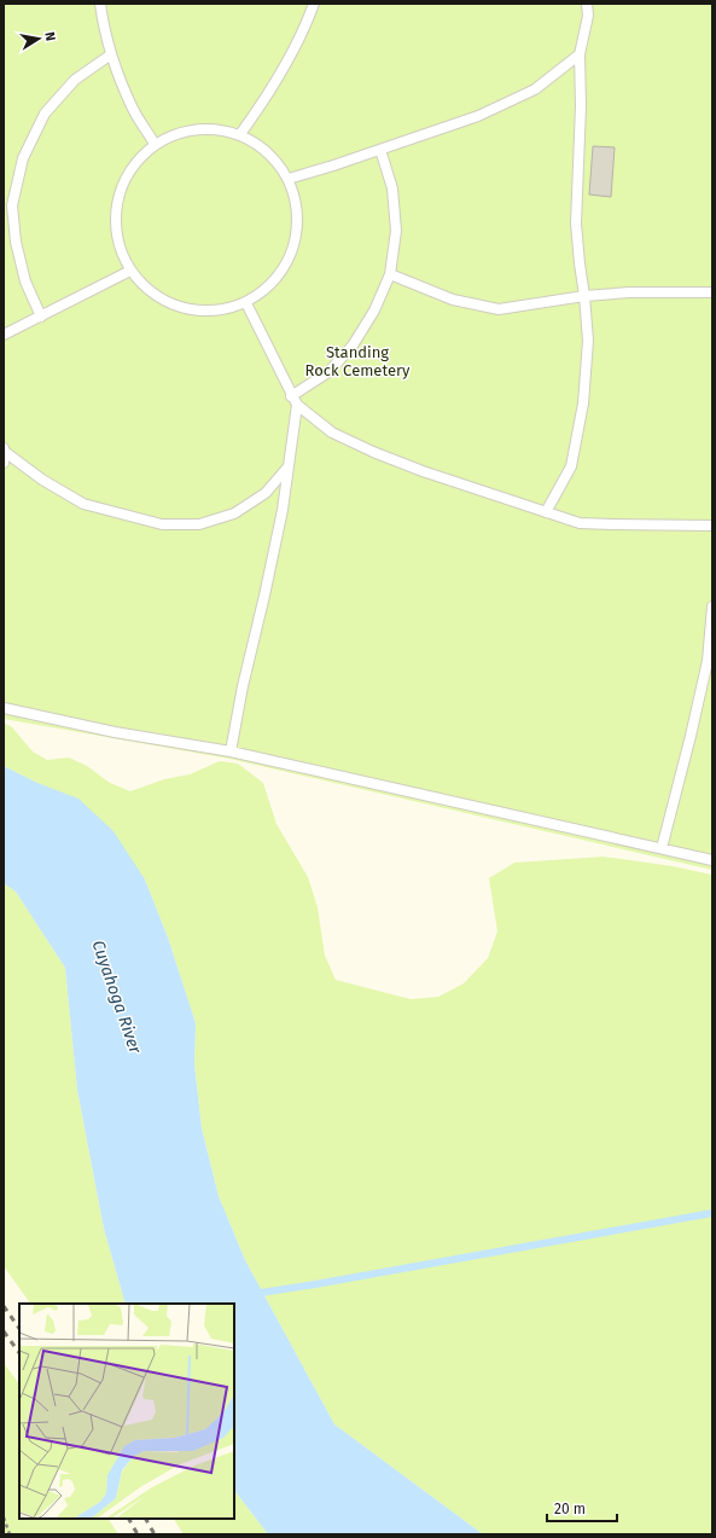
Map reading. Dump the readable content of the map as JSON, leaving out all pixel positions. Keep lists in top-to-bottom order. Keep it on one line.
{"water":["Cuyahoga River"],"parks":["Standing Rock Cemetery"],"scale_bar":"20 m","north":"right"}
